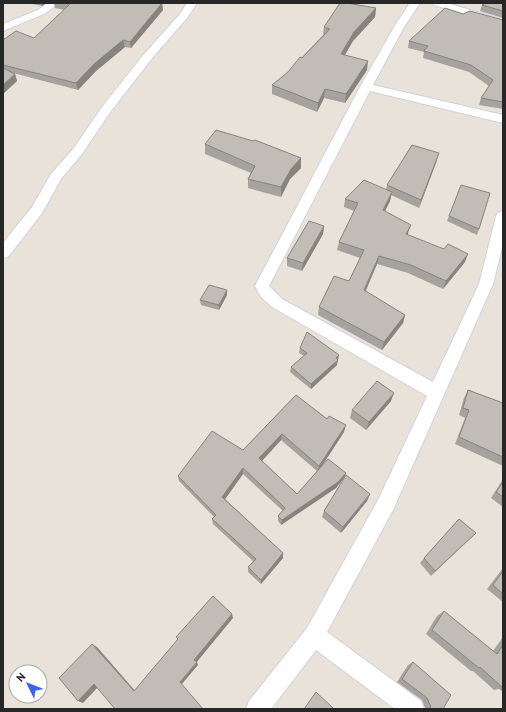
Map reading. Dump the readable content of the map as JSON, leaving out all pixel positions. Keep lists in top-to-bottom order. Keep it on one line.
{"north":"top left"}
